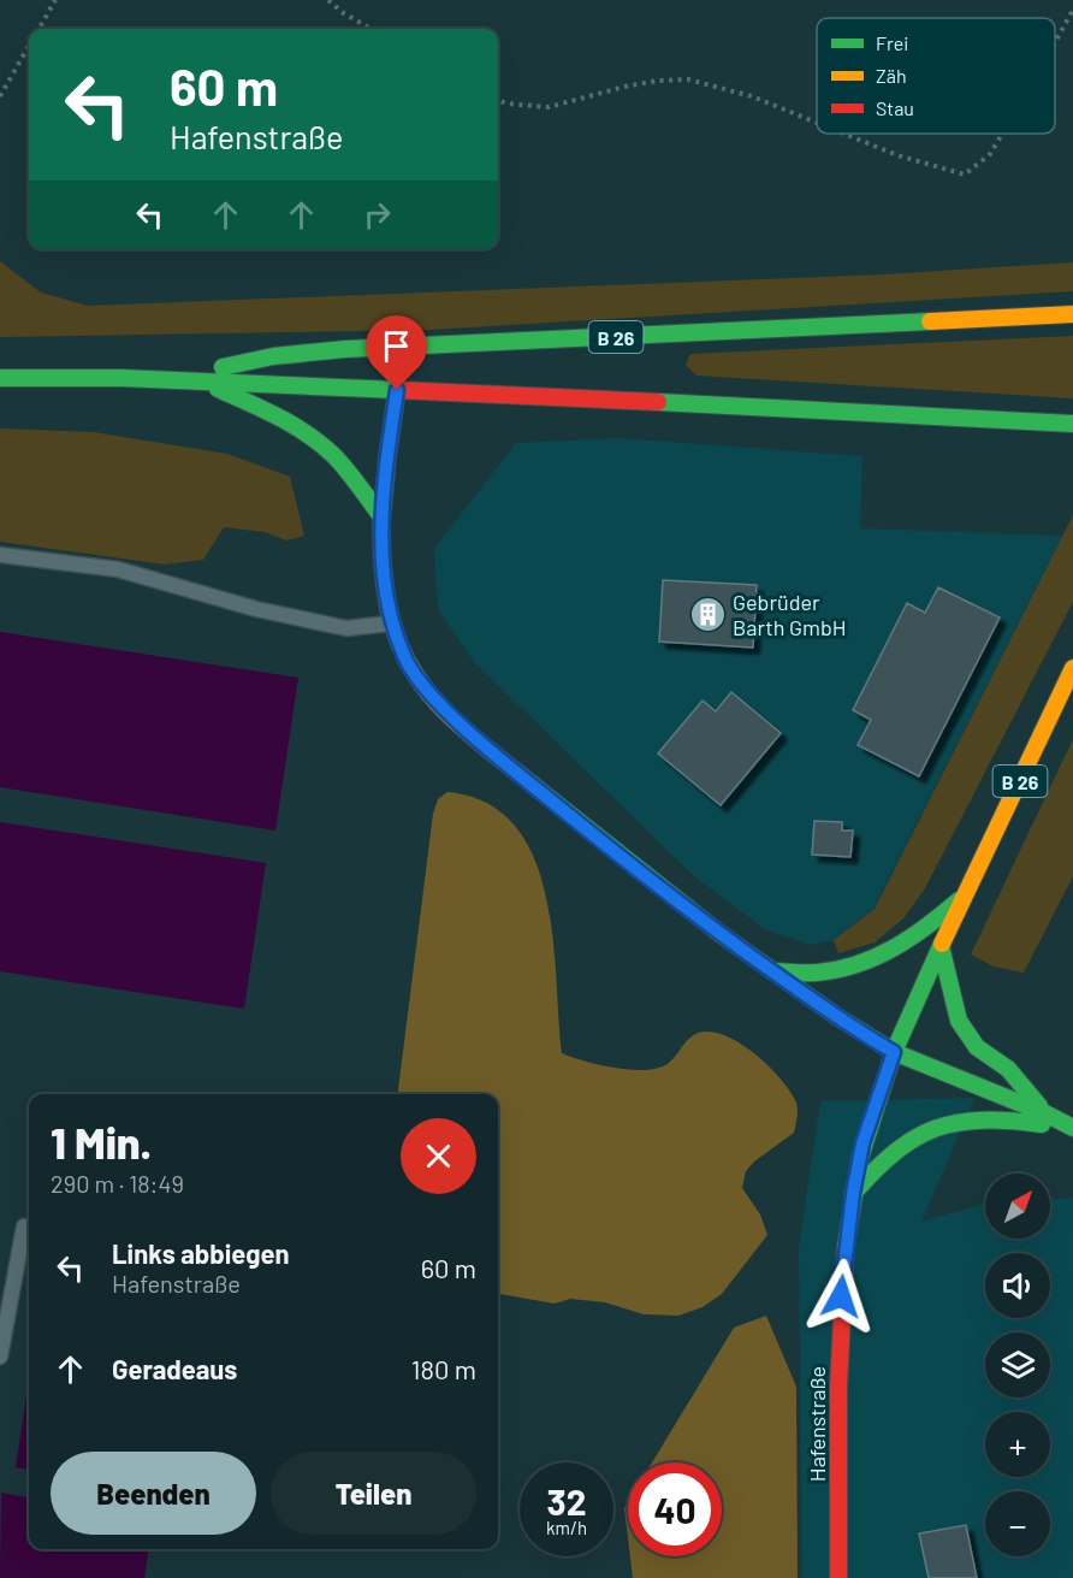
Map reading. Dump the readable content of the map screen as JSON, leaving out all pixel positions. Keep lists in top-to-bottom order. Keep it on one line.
{"streets":{"main road":["B 26","Hafenstraße"]},"crossings":[["B 26","Hafenstraße"]],"places":{"building":["Gebrüder Barth GmbH"]},"legend":["Frei","Zäh","Stau"],"north":"top right","page":{"turn":["60 m","Hafenstraße"],"heading":["1 Min.","290 m · 18:49"],"map_buttons":["+","−"],"list":[{"name":"Links abbiegen","note":"Hafenstraße","value":"60 m"},{"name":"Geradeaus","value":"180 m"}],"buttons":["Beenden","Teilen"],"speed":"32 km/h","limit":"40"}}
